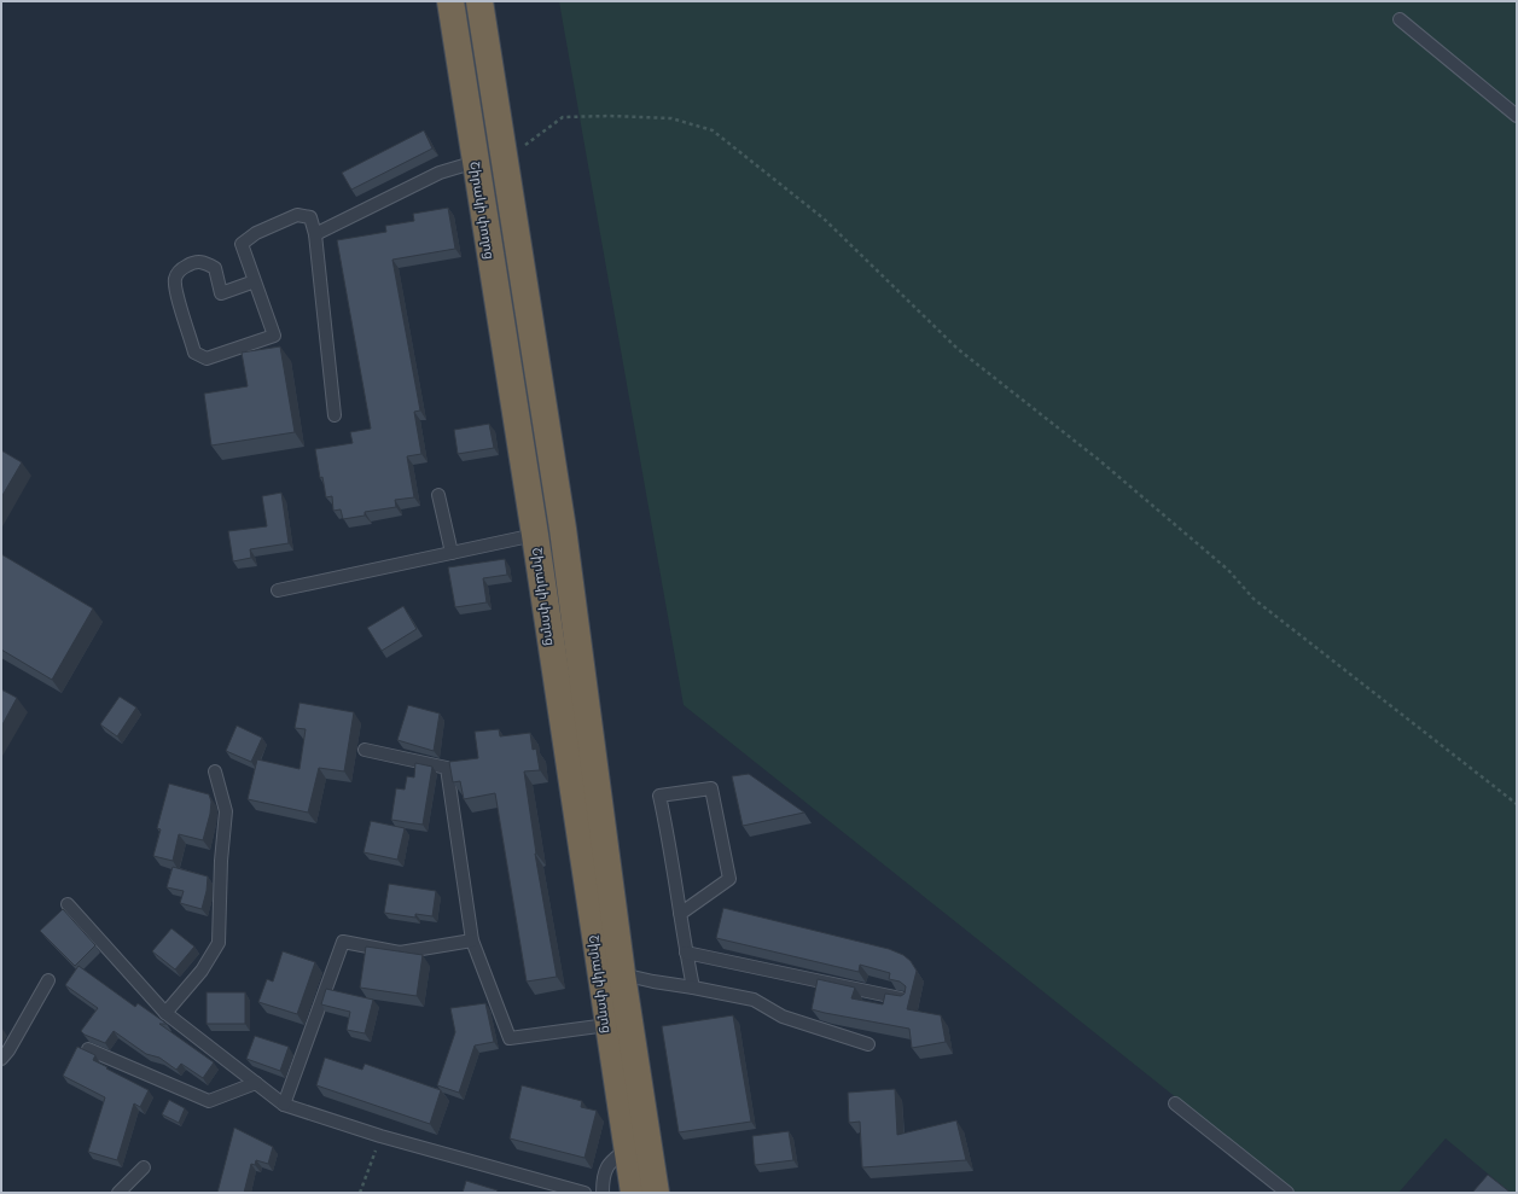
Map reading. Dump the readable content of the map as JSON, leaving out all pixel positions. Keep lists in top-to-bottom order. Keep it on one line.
{"streets":{"highway":["Շիրակի փողոց"]}}
